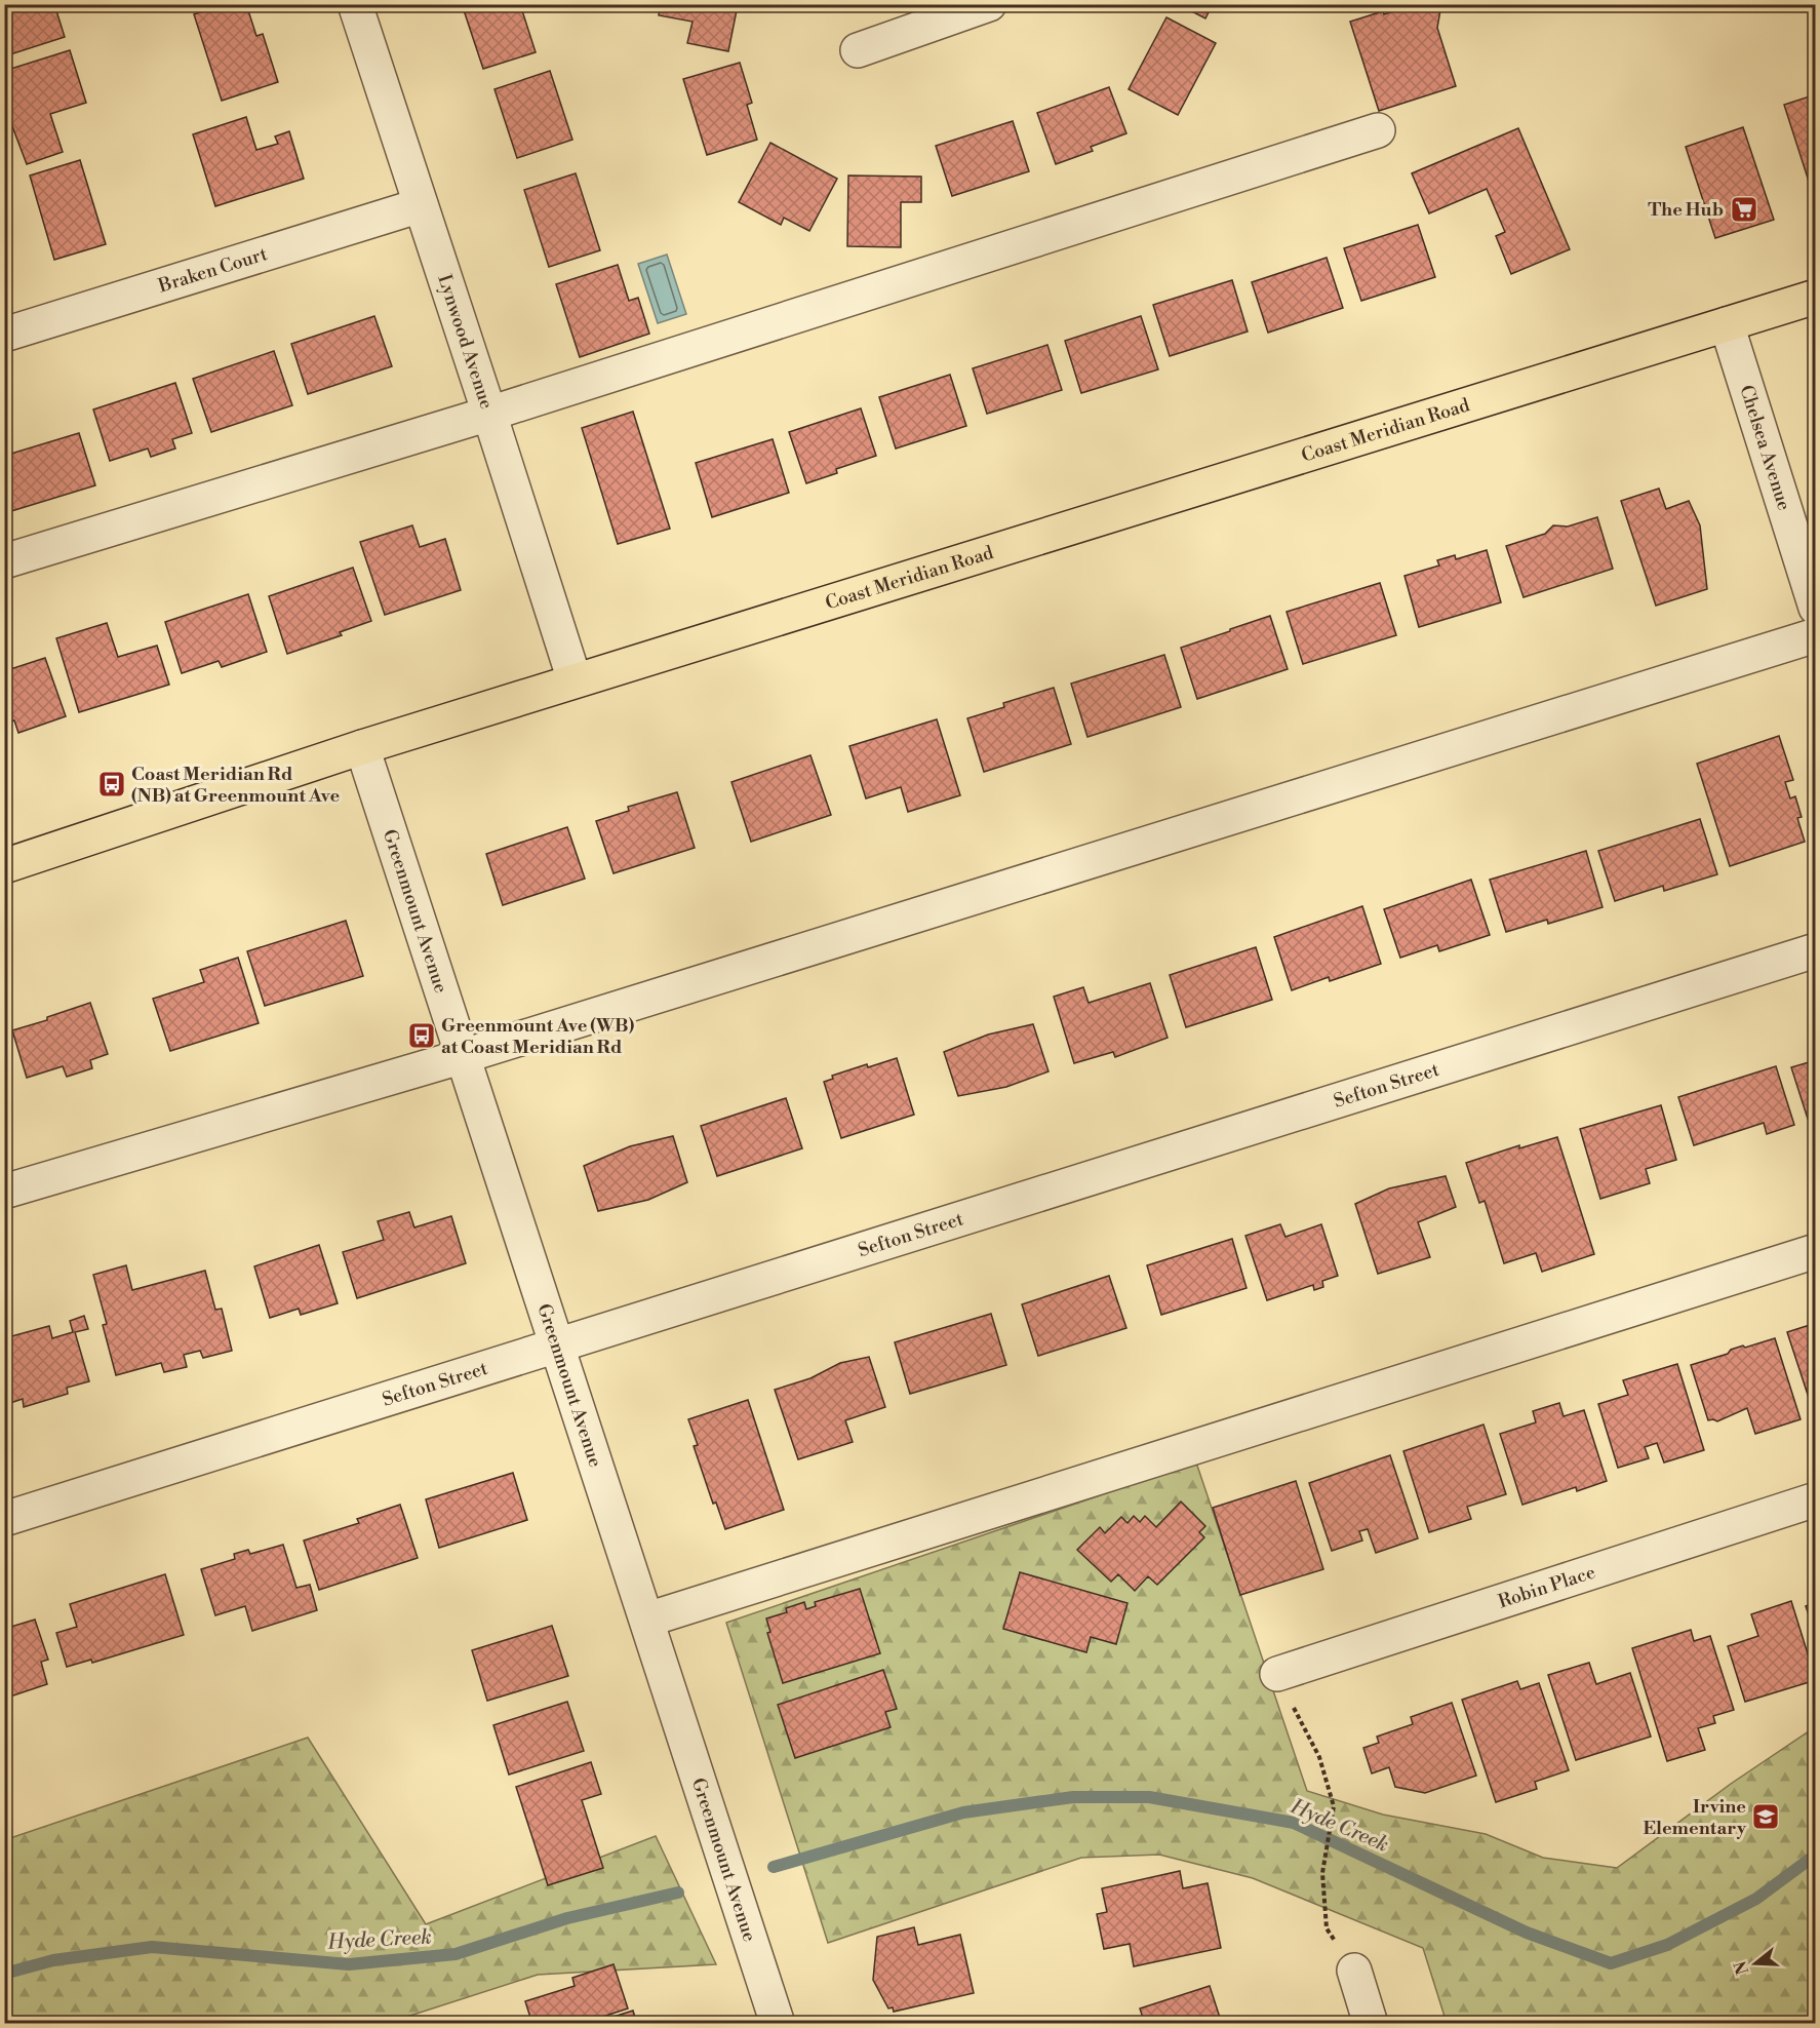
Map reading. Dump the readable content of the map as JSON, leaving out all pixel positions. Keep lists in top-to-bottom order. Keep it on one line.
{"streets":{"main road":["Coast Meridian Road"],"street":["Braken Court","Lynwood Avenue","Chelsea Avenue","Greenmount Avenue","Sefton Street","Robin Place"]},"crossings":[["Braken Court","Lynwood Avenue"],["Lynwood Avenue","Coast Meridian Road"],["Coast Meridian Road","Chelsea Avenue"],["Coast Meridian Road","Greenmount Avenue"],["Greenmount Avenue","Sefton Street"]],"water":["Hyde Creek"],"places":{"supermarket":["The Hub"],"bus stop":["Coast Meridian Rd (NB) at Greenmount Ave","Greenmount Ave (WB) at Coast Meridian Rd"],"school or university":["Irvine Elementary"]},"north":"left"}
